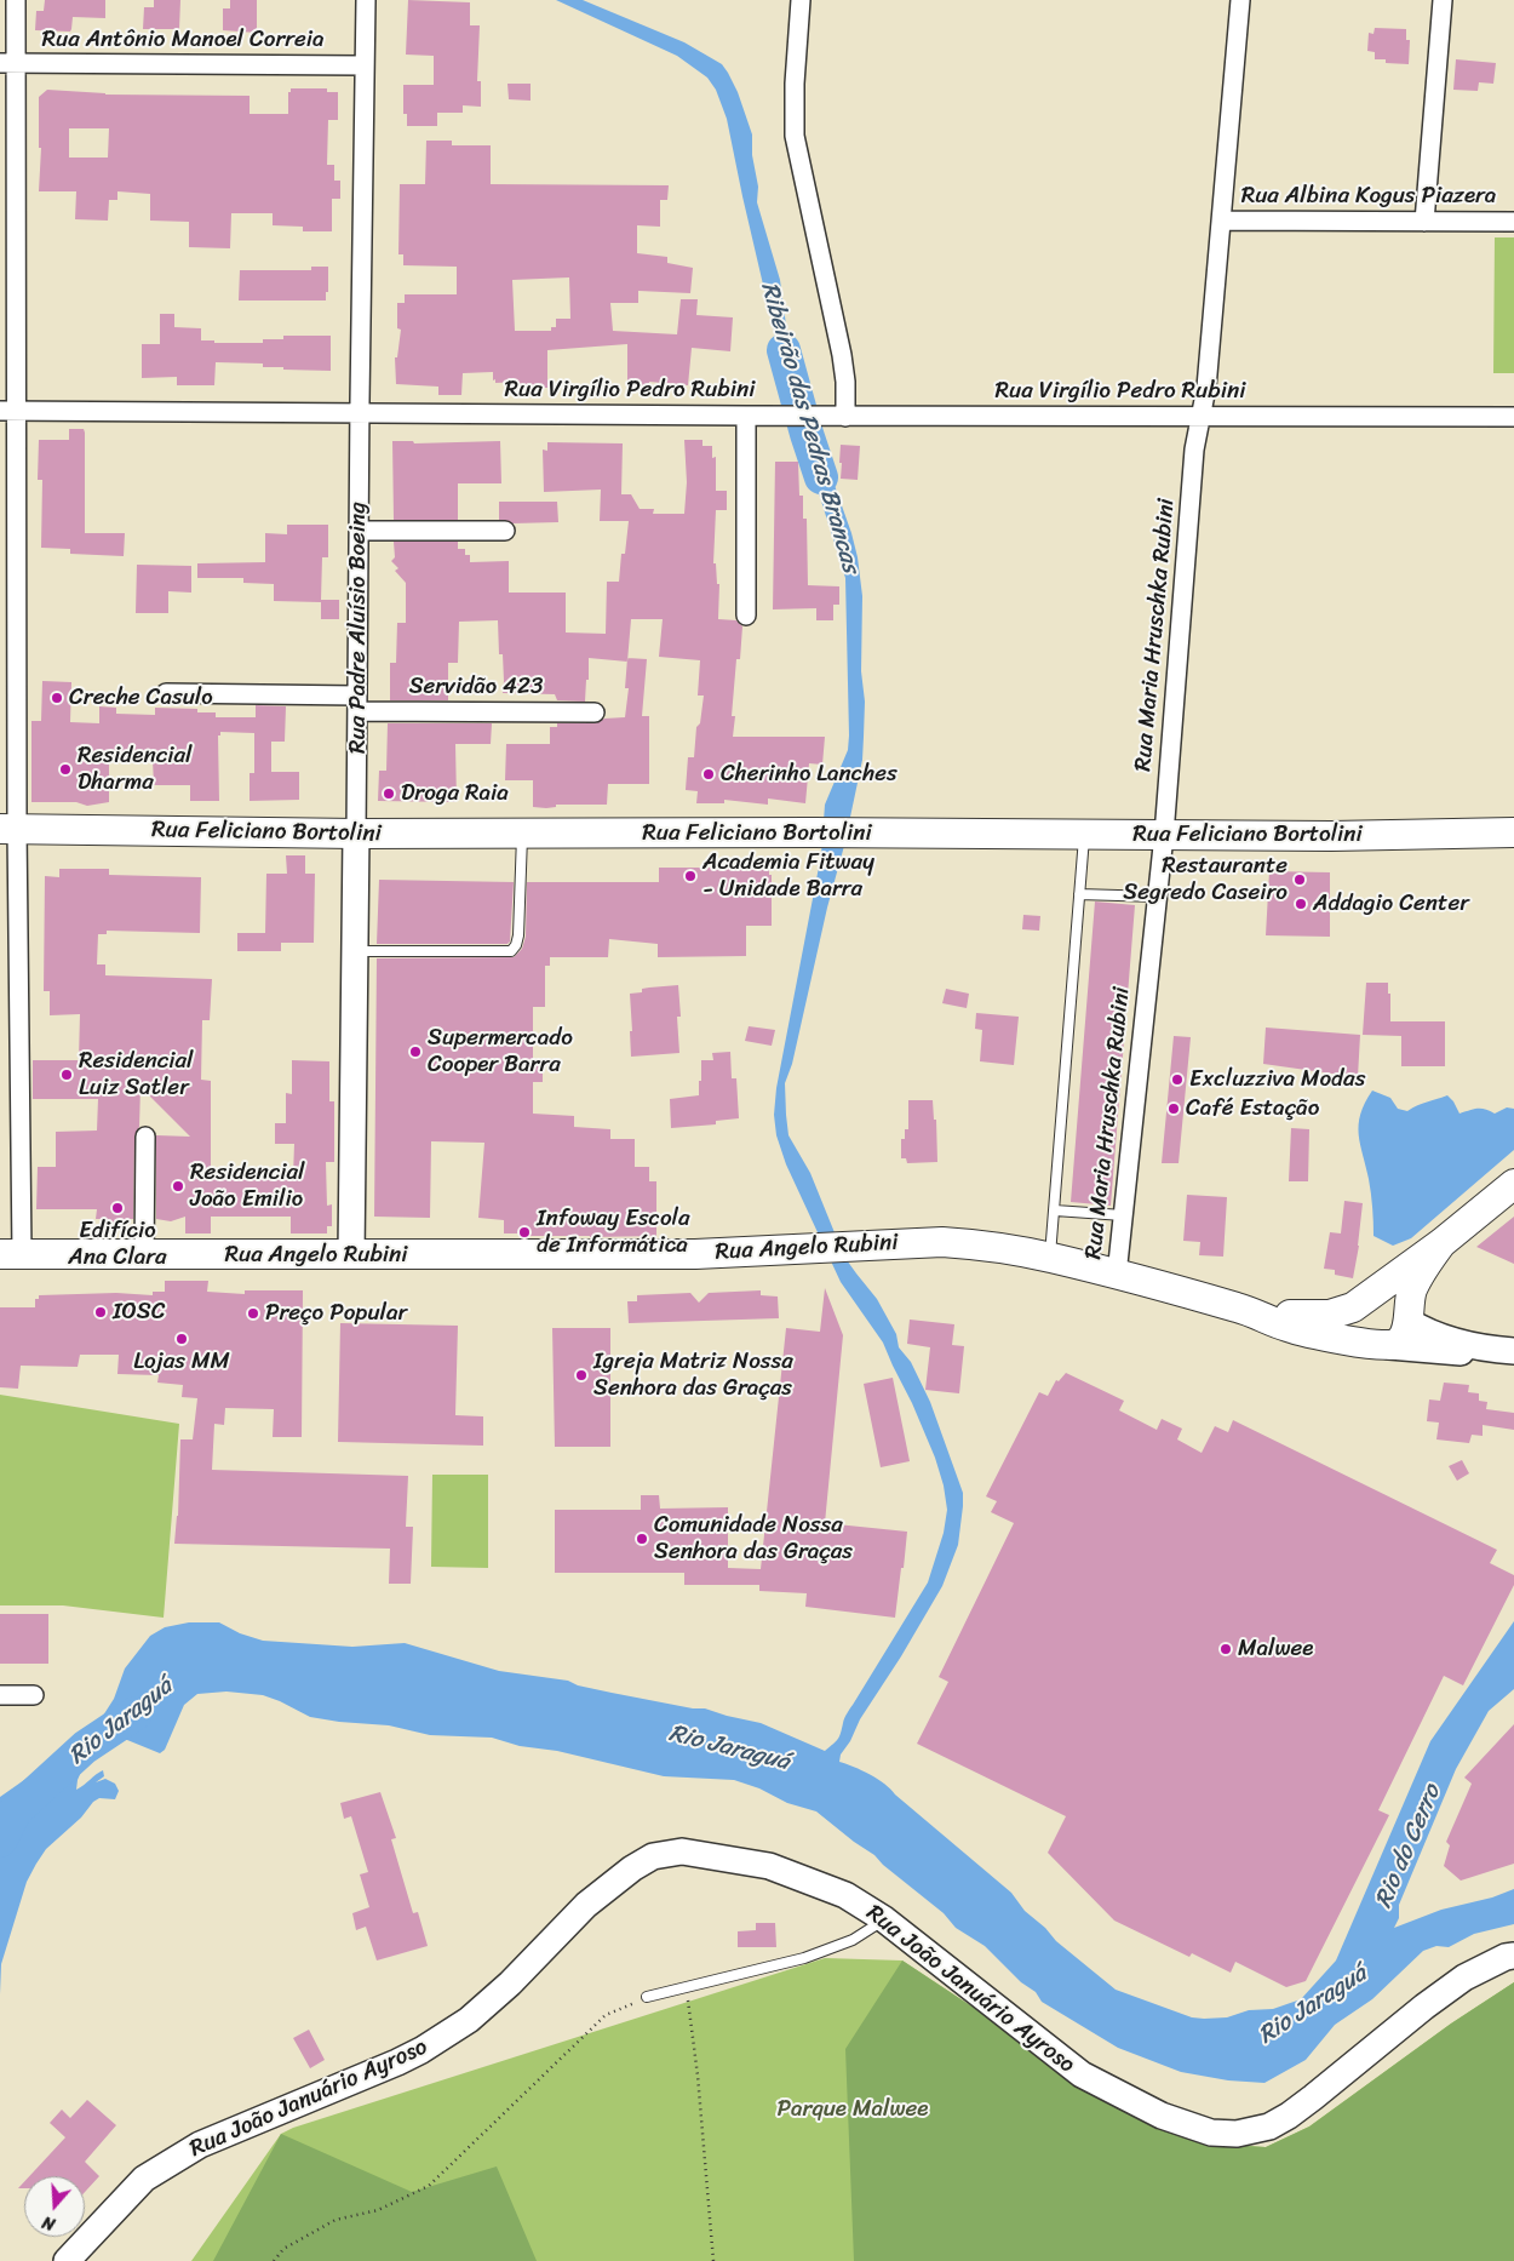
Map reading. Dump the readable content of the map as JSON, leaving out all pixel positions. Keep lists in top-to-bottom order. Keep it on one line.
{"streets":{"main road":["Rua Padre Aluísio Boeing","Rua Feliciano Bortolini","Rua Angelo Rubini","Rua João Januário Ayroso"],"street":["Rua Antônio Manoel Correia","Rua Albina Kogus Piazera","Rua Virgílio Pedro Rubini","Rua Maria Hruschka Rubini","Servidão 423"]},"crossings":[["Rua Antônio Manoel Correia","Rua Padre Aluísio Boeing"],["Rua Albina Kogus Piazera","Rua Maria Hruschka Rubini"],["Rua Virgílio Pedro Rubini","Rua Padre Aluísio Boeing"],["Rua Virgílio Pedro Rubini","Rua Maria Hruschka Rubini"],["Rua Padre Aluísio Boeing","Servidão 423"],["Rua Padre Aluísio Boeing","Rua Feliciano Bortolini"],["Rua Padre Aluísio Boeing","Rua Angelo Rubini"],["Rua Maria Hruschka Rubini","Rua Feliciano Bortolini"],["Rua Maria Hruschka Rubini","Rua Angelo Rubini"]],"water":["Ribeirão das Pedras Brancas","Rio Jaraguá","Rio do Cerro"],"parks":["Parque Malwee"],"places":["Creche Casulo","Residencial Dharma","Cherinho Lanches","Droga Raia","Academia Fitway - Unidade Barra","Restaurante Segredo Caseiro","Addagio Center","Supermercado Cooper Barra","Residencial Luiz Satler","Excluzziva Modas","Café Estação","Residencial João Emilio","Edifício Ana Clara","Infoway Escola de Informática","IOSC","Preço Popular","Lojas MM","Igreja Matriz Nossa Senhora das Graças","Comunidade Nossa Senhora das Graças","Malwee"],"north":"bottom"}
